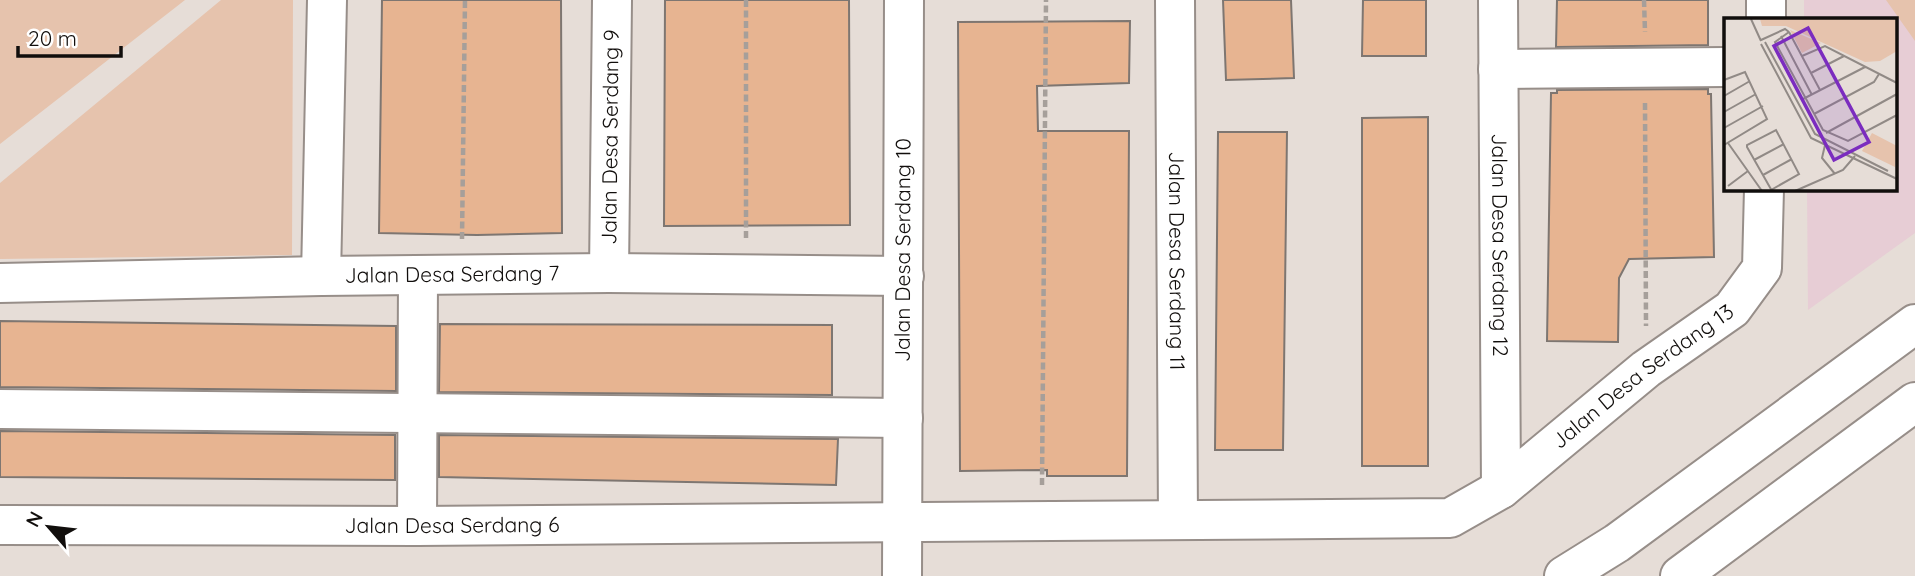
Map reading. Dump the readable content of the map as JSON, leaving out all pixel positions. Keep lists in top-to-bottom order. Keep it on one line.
{"streets":{"street":["Jalan Desa Serdang 9","Jalan Desa Serdang 12","Jalan Desa Serdang 10","Jalan Desa Serdang 11","Jalan Desa Serdang 7","Jalan Desa Serdang 13","Jalan Desa Serdang 6"]},"crossings":[["Jalan Desa Serdang 9","Jalan Desa Serdang 7"],["Jalan Desa Serdang 12","Jalan Desa Serdang 13"],["Jalan Desa Serdang 10","Jalan Desa Serdang 7"],["Jalan Desa Serdang 10","Jalan Desa Serdang 6"],["Jalan Desa Serdang 11","Jalan Desa Serdang 6"],["Jalan Desa Serdang 13","Jalan Desa Serdang 6"]],"scale_bar":"20 m","north":"top left"}
